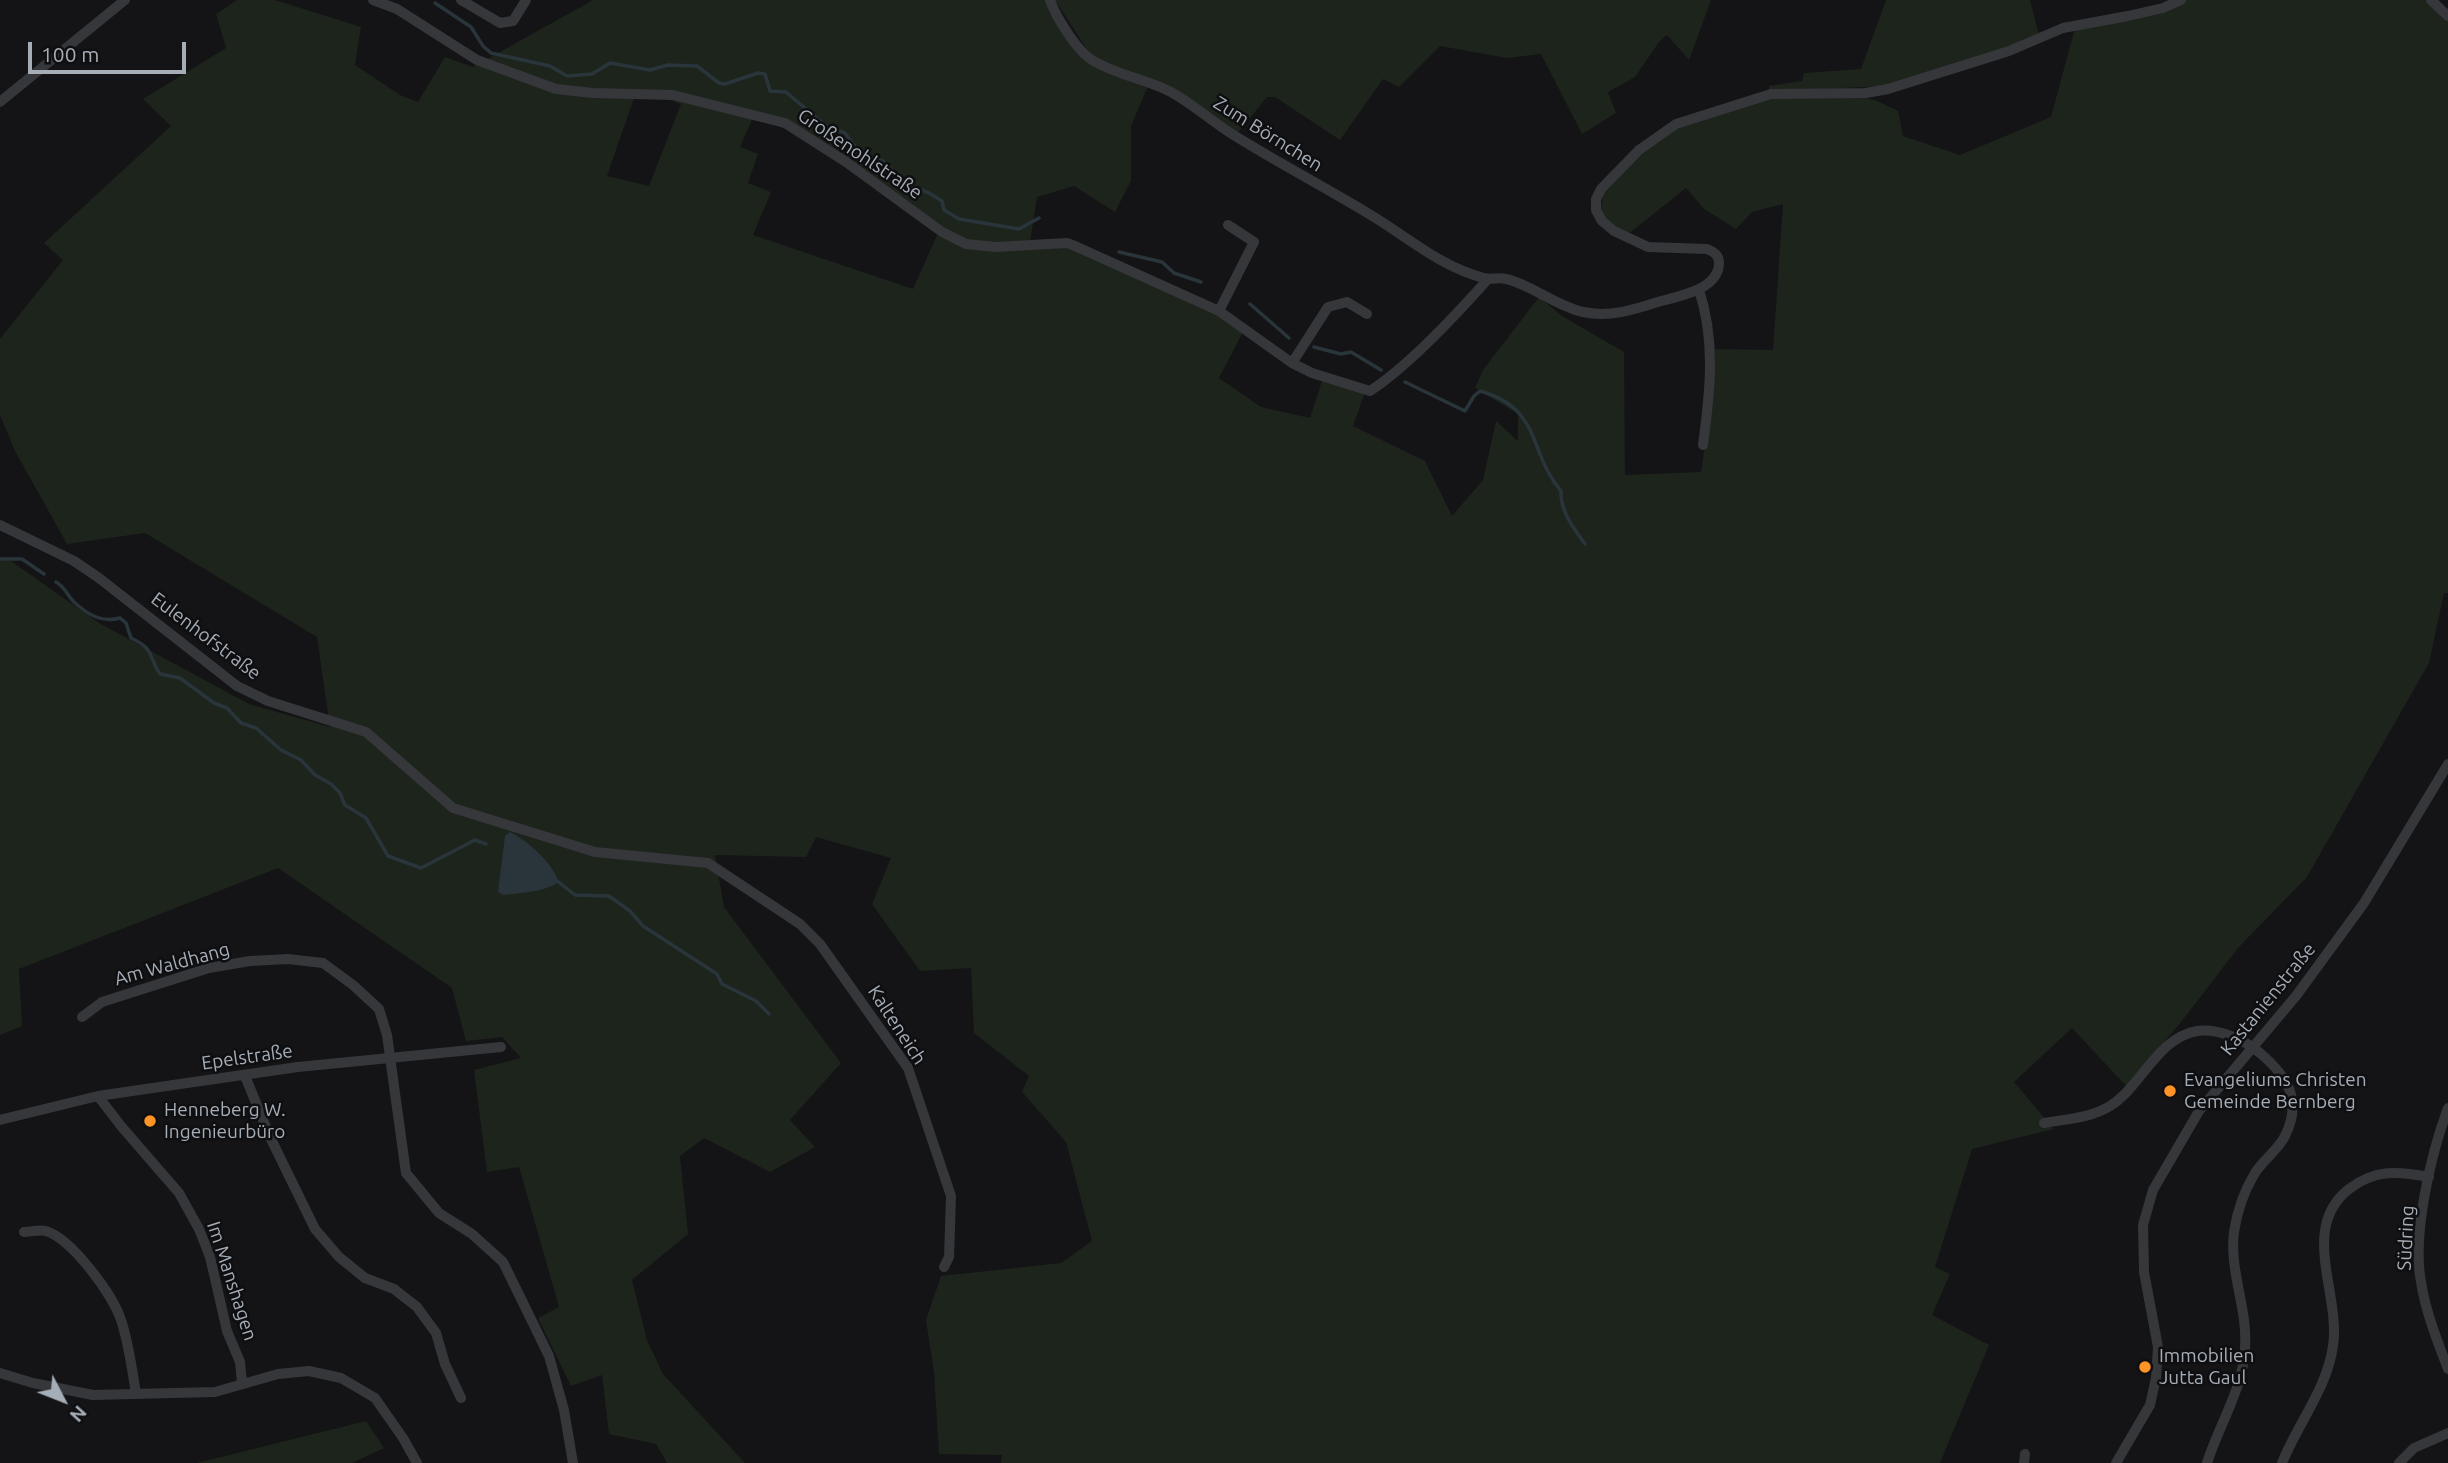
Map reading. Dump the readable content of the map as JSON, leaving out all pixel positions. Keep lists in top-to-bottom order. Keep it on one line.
{"streets":{"street":["Zum Börnchen","Großenohlstraße","Eulenhofstraße","Am Waldhang","Kastanienstraße","Kalteneich","Epelstraße","Südring","Im Manshagen"]},"crossings":[["Eulenhofstraße","Kalteneich"],["Am Waldhang","Epelstraße"],["Epelstraße","Im Manshagen"]],"places":["Evangeliums Christen Gemeinde Bernberg","Henneberg W. Ingenieurbüro","Immobilien Jutta Gaul"],"scale_bar":"100 m","north":"bottom right"}
